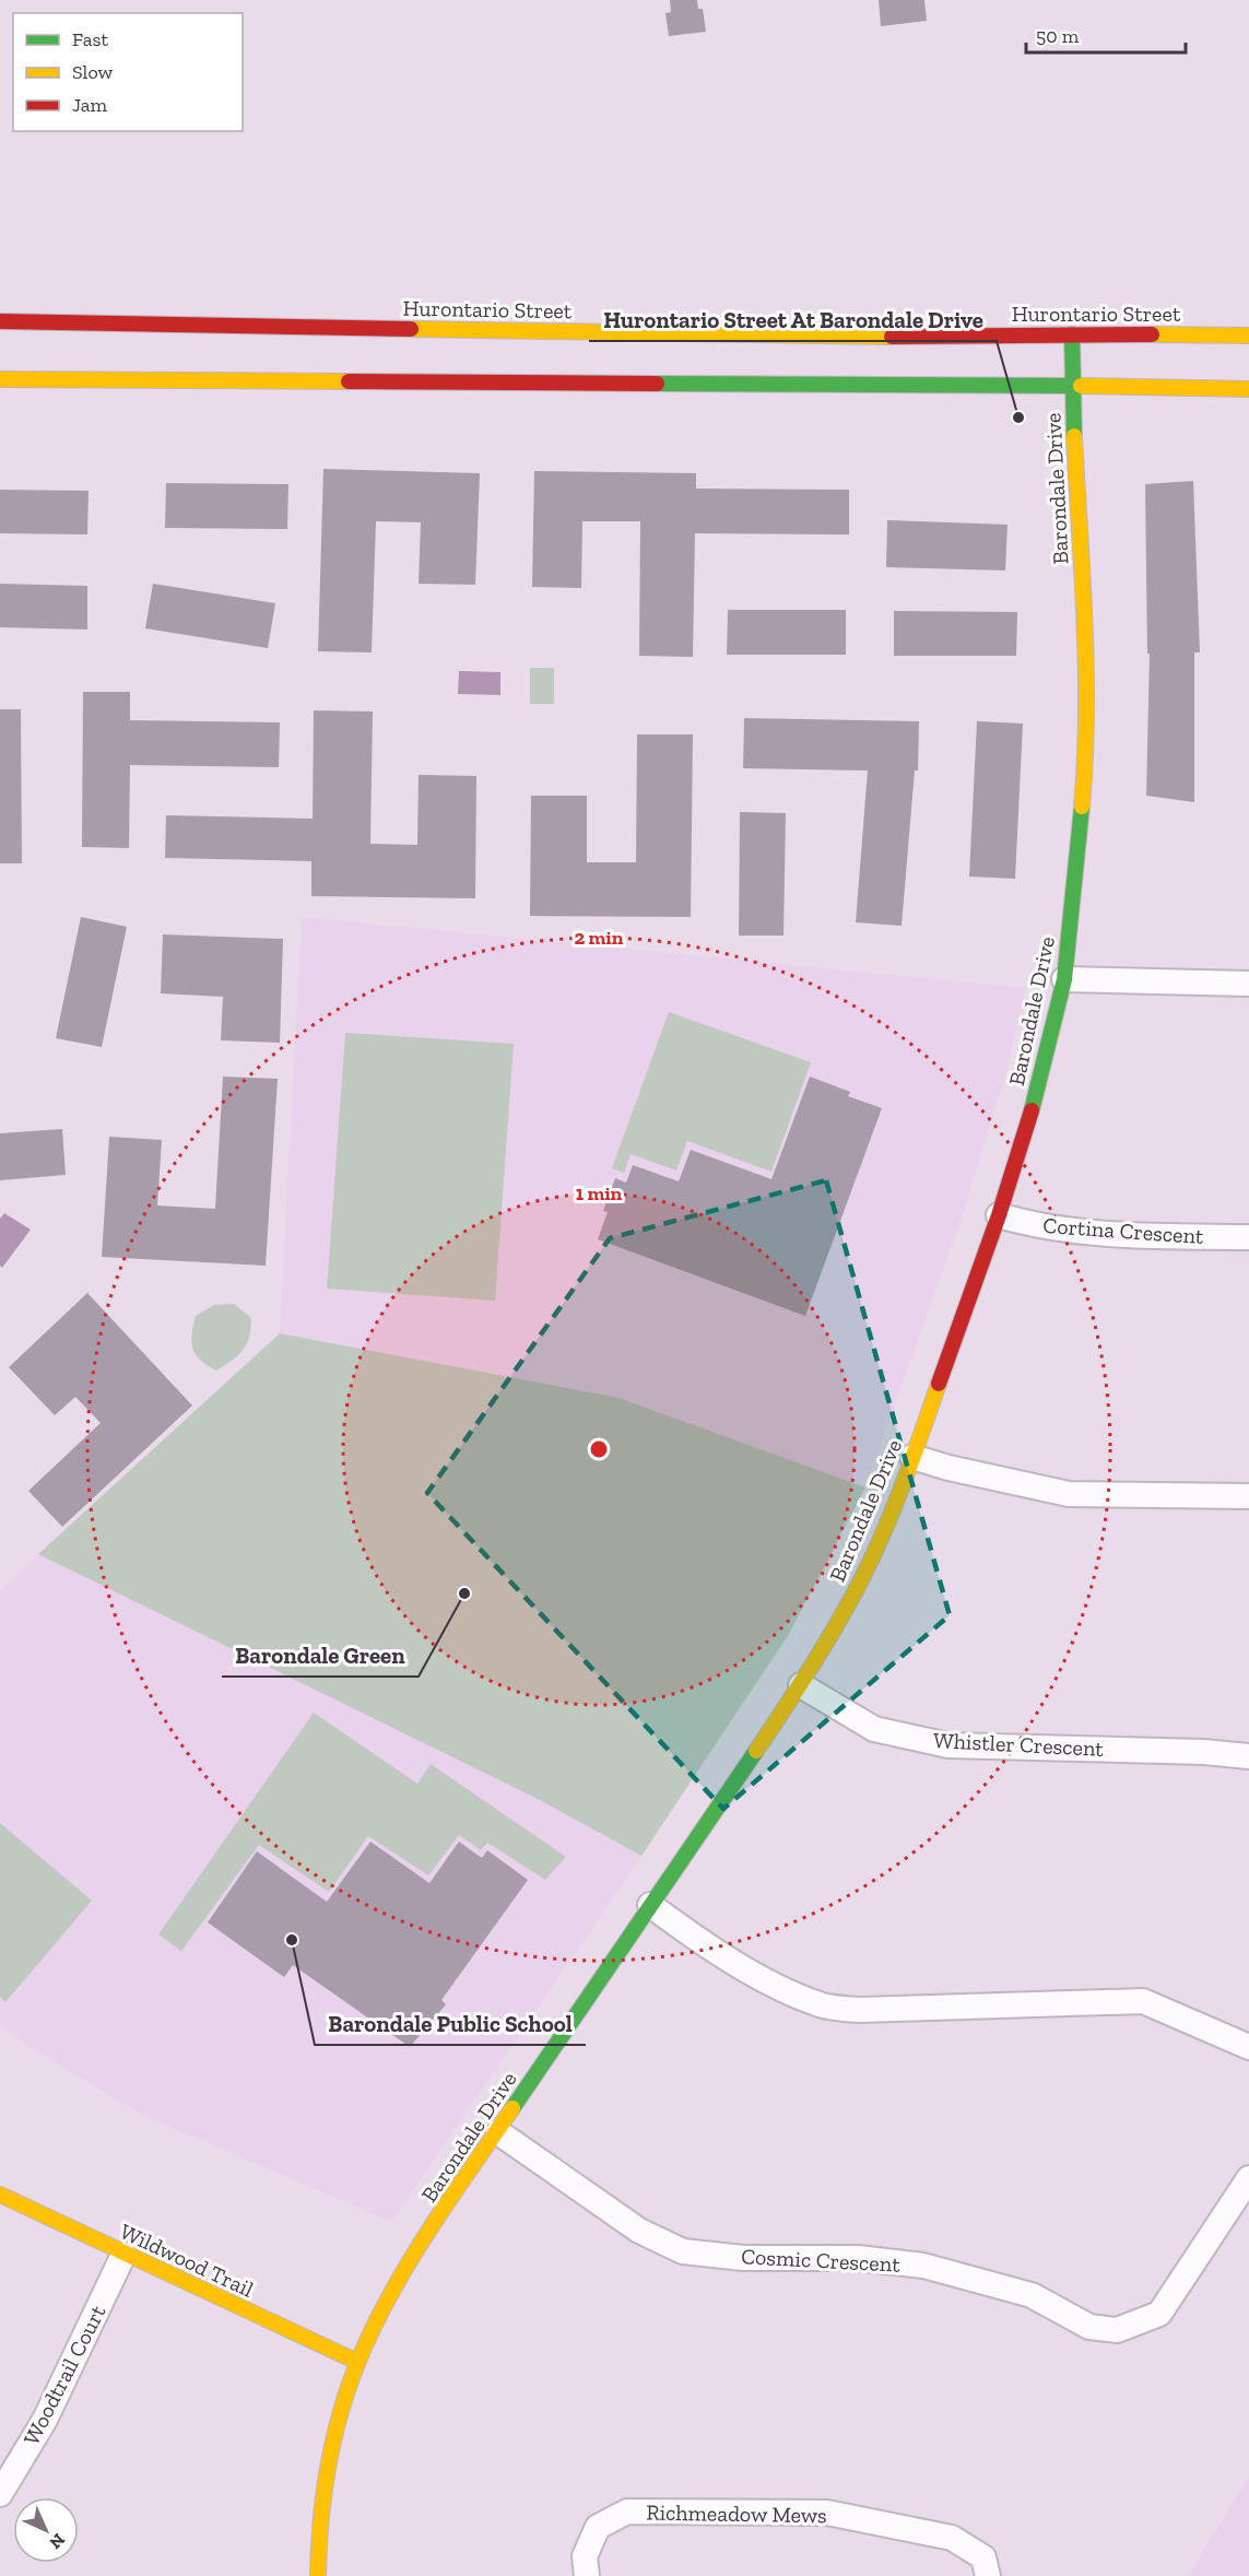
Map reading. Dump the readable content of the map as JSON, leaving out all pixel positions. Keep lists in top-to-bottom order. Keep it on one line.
{"streets":{"street":["Hurontario Street","Barondale Drive","Cortina Crescent","Whistler Crescent","Wildwood Trail","Cosmic Crescent","Woodtrail Court","Richmeadow Mews"]},"crossings":[["Hurontario Street","Barondale Drive"],["Barondale Drive","Cortina Crescent"],["Barondale Drive","Whistler Crescent"],["Barondale Drive","Wildwood Trail"],["Barondale Drive","Cosmic Crescent"],["Wildwood Trail","Woodtrail Court"]],"places":["Hurontario Street At Barondale Drive","Barondale Green","Barondale Public School"],"legend":["Fast","Slow","Jam"],"scale_bar":"50 m","north":"bottom right","rings":["2 min","1 min"]}
